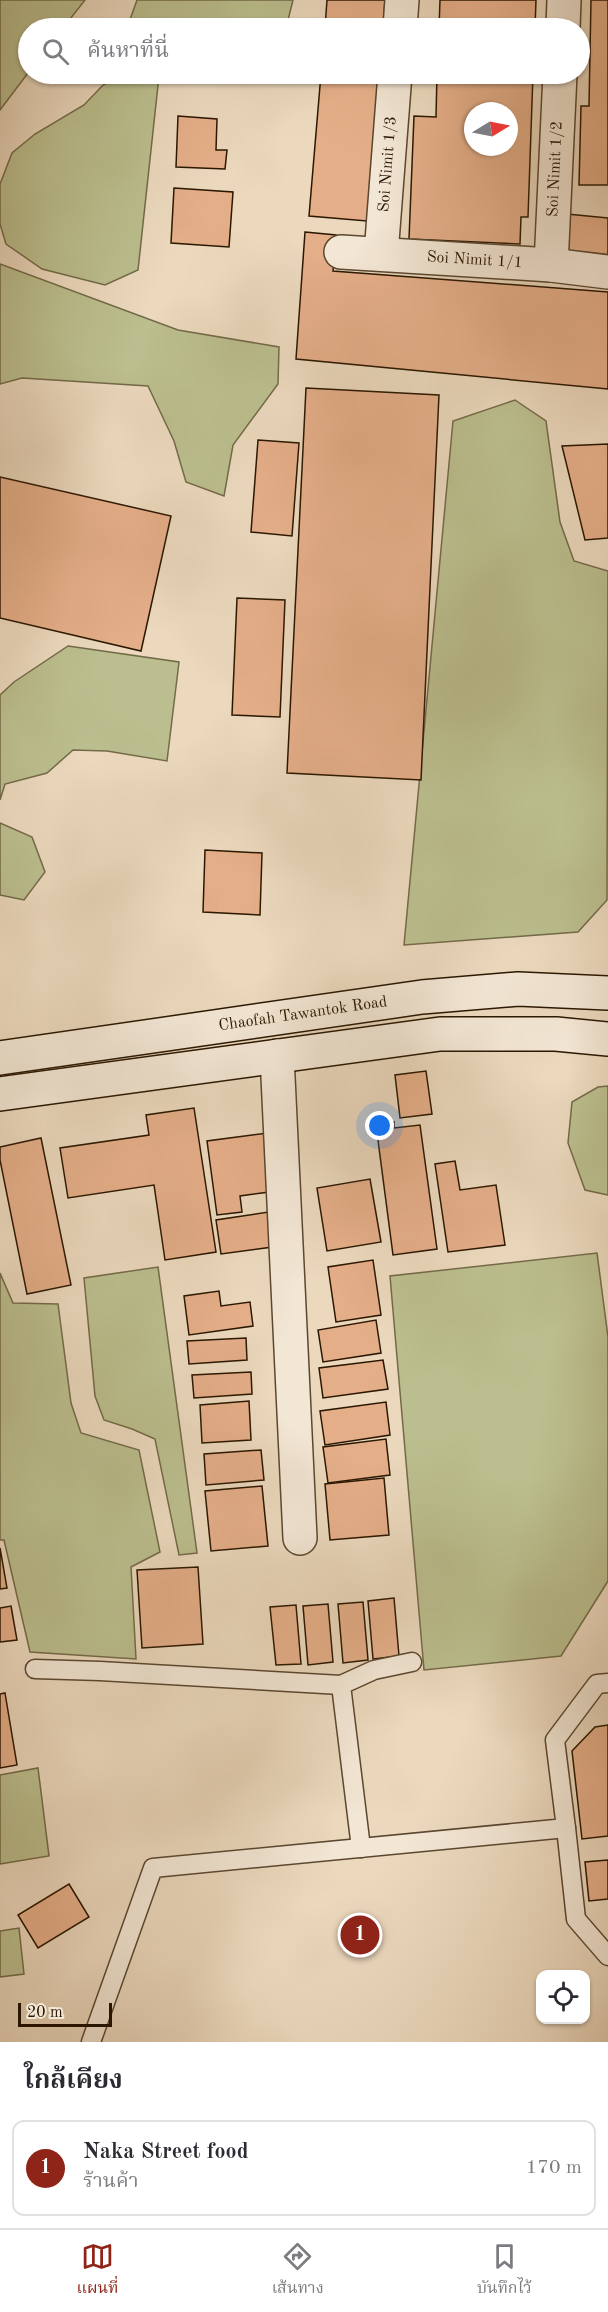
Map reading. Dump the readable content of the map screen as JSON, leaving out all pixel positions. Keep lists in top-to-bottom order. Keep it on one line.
{"streets":{"main road":["Soi Nimit 1/3","Soi Nimit 1/2","Soi Nimit 1/1","Chaofah Tawantok Road"]},"crossings":[["Soi Nimit 1/3","Soi Nimit 1/1"],["Soi Nimit 1/2","Soi Nimit 1/1"]],"scale_bar":"20 m","north":"right","page":{"search":"ค้นหาที่นี่","pins":"1","scale":"20 m","heading":"ใกล้เคียง","list":[{"mark":"1","name":"Naka Street food","note":"ร้านค้า","value":"170 m"}],"nav":["แผนที่","เส้นทาง","บันทึกไว้"]}}
